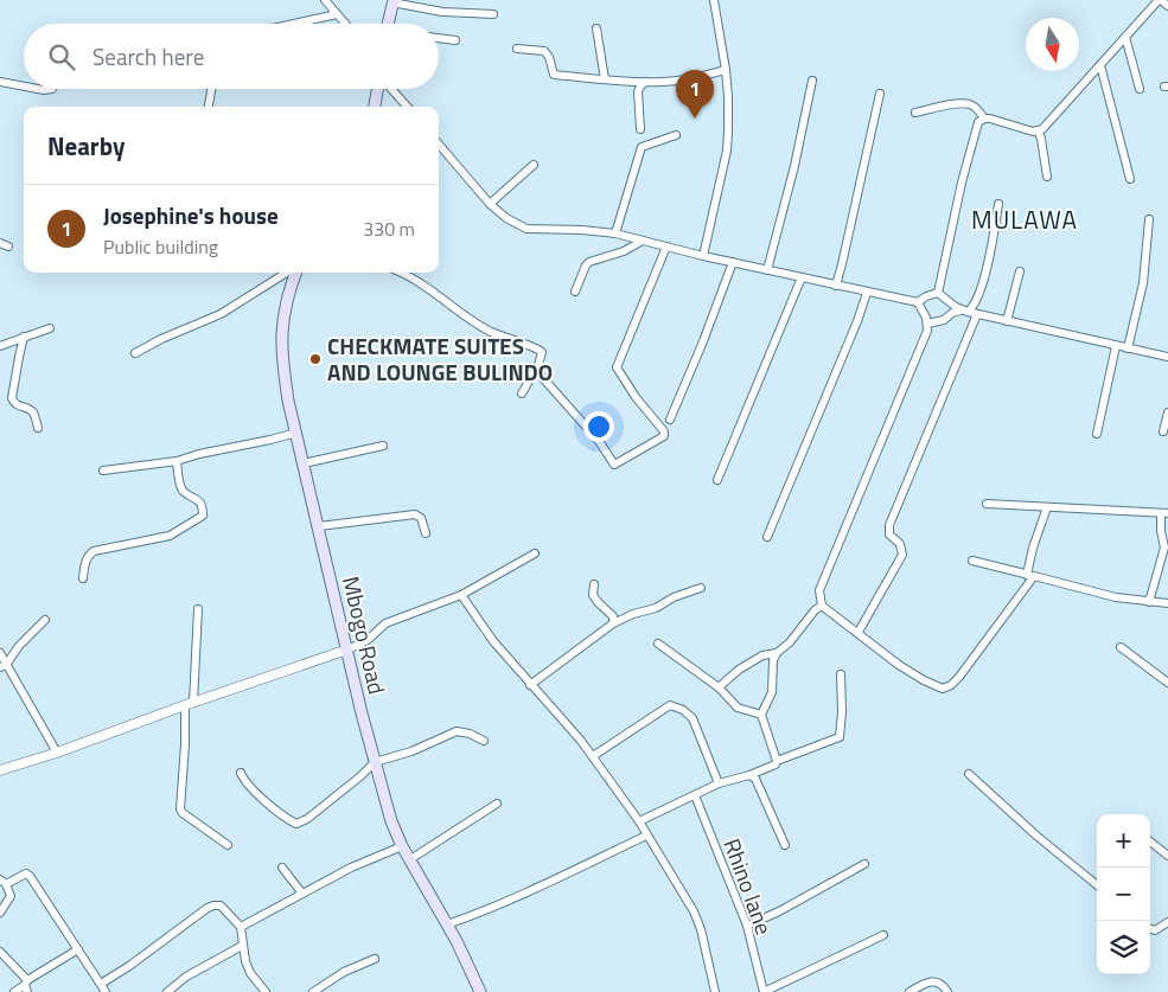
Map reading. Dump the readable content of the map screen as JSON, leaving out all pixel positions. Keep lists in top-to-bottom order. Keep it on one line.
{"streets":{"main road":["Mbogo Road"],"street":["Rhino lane"]},"districts":["MULAWA"],"places":["CHECKMATE SUITES AND LOUNGE BULINDO"],"north":"bottom","page":{"search":"Search here","pins":"1","heading":"Nearby","list":[{"mark":"1","name":"Josephine's house","note":"Public building","value":"330 m"}],"map_buttons":["+","−"]}}
